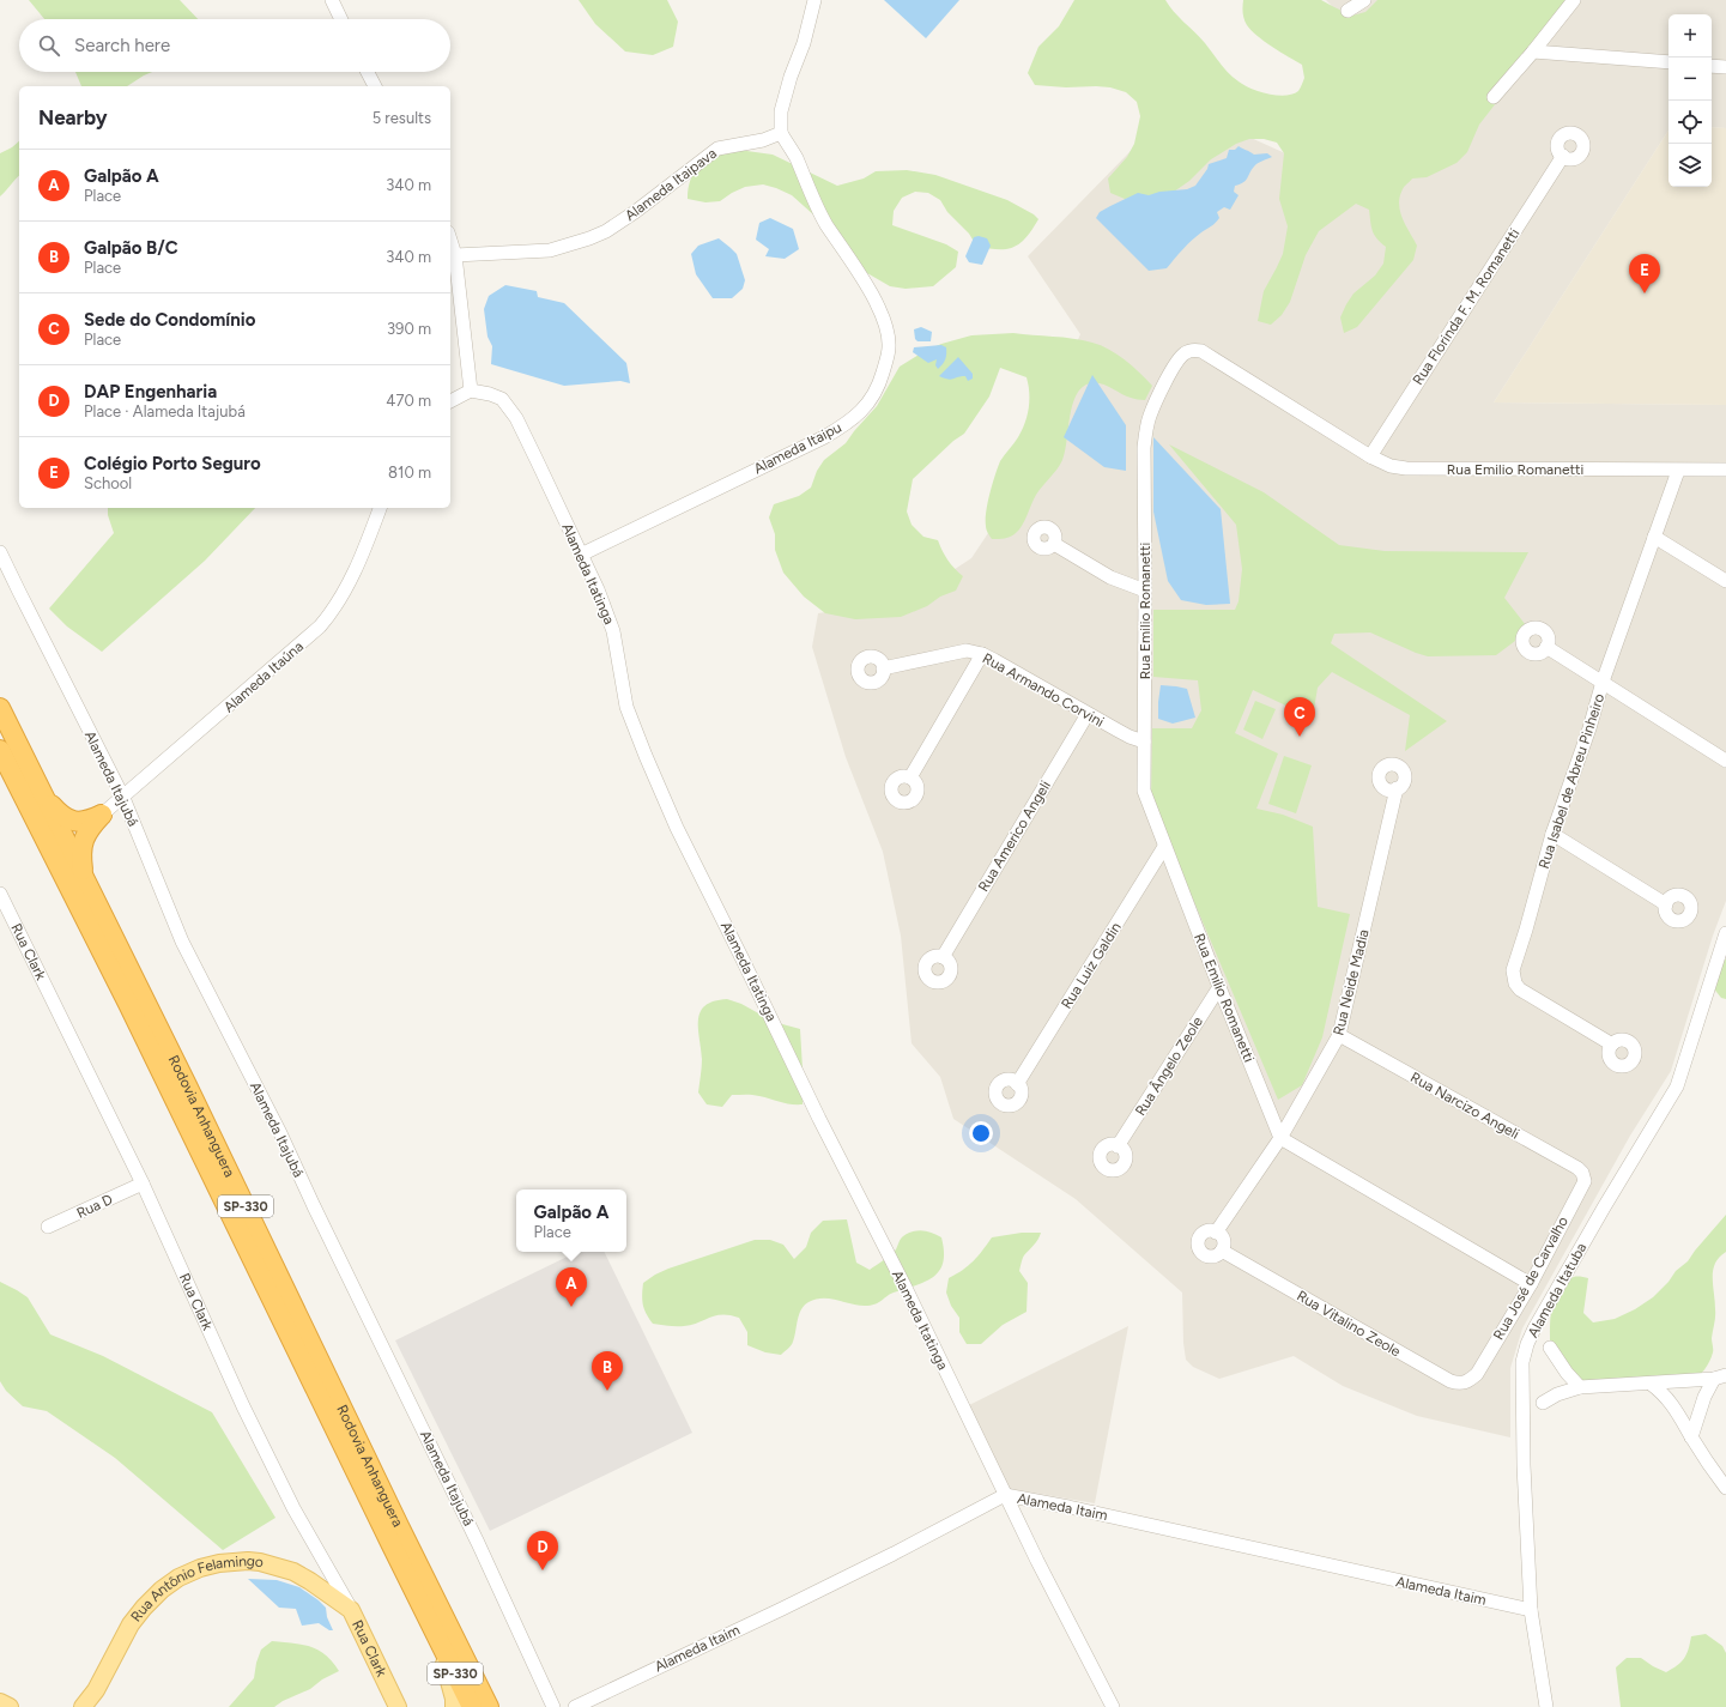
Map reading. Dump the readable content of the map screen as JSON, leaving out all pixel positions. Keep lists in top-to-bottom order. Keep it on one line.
{"streets":{"highway":["Rodovia Anhanguera","SP-330"],"main road":["Rua Clark","Rua Antônio Felamingo"],"street":["Alameda Itaipava","Rua Florinda F. M. Romanetti","Alameda Itaipu","Rua Emilio Romanetti","Alameda Itatinga","Alameda Itaúna","Rua Armando Corvini","Alameda Itajubá","Rua Isabel de Abreu Pinheiro","Rua Americo Angeli","Rua Luiz Galdin","Rua Neide Madia","Rua Ângelo Zeole","Rua Narcizo Angeli","Rua D","Rua José de Carvalho","Alameda Itatuba","Rua Vitalino Zeole","Alameda Itaim"]},"crossings":[["Alameda Itaipava","Alameda Itaipu"],["Rua Florinda F. M. Romanetti","Rua Emilio Romanetti"],["Alameda Itaipu","Alameda Itatinga"],["Rua Emilio Romanetti","Rua Armando Corvini"],["Rua Emilio Romanetti","Rua Isabel de Abreu Pinheiro"],["Rua Emilio Romanetti","Rua Luiz Galdin"],["Rua Emilio Romanetti","Rua Neide Madia"],["Rua Emilio Romanetti","Rua Ângelo Zeole"],["Alameda Itatinga","Alameda Itaim"],["Alameda Itaúna","Alameda Itajubá"],["Rua Armando Corvini","Rua Americo Angeli"],["Rua Clark","Rua D"],["Rua Clark","Rua Antônio Felamingo"],["Rua Neide Madia","Rua Narcizo Angeli"],["Rua Neide Madia","Rua Vitalino Zeole"],["Rua Narcizo Angeli","Rua José de Carvalho"],["Rua José de Carvalho","Rua Vitalino Zeole"],["Alameda Itatuba","Alameda Itaim"]],"page":{"map_buttons":["+","−"],"search":"Search here","heading":["Nearby","5 results"],"list":[{"mark":"A","name":"Galpão A","note":"Place","value":"340 m"},{"mark":"B","name":"Galpão B/C","note":"Place","value":"340 m"},{"mark":"C","name":"Sede do Condomínio","note":"Place","value":"390 m"},{"mark":"D","name":"DAP Engenharia","note":"Place · Alameda Itajubá","value":"470 m"},{"mark":"E","name":"Colégio Porto Seguro","note":"School","value":"810 m"}],"pins":["E","C","A","B","D"],"popup":["Galpão A","Place"]}}
